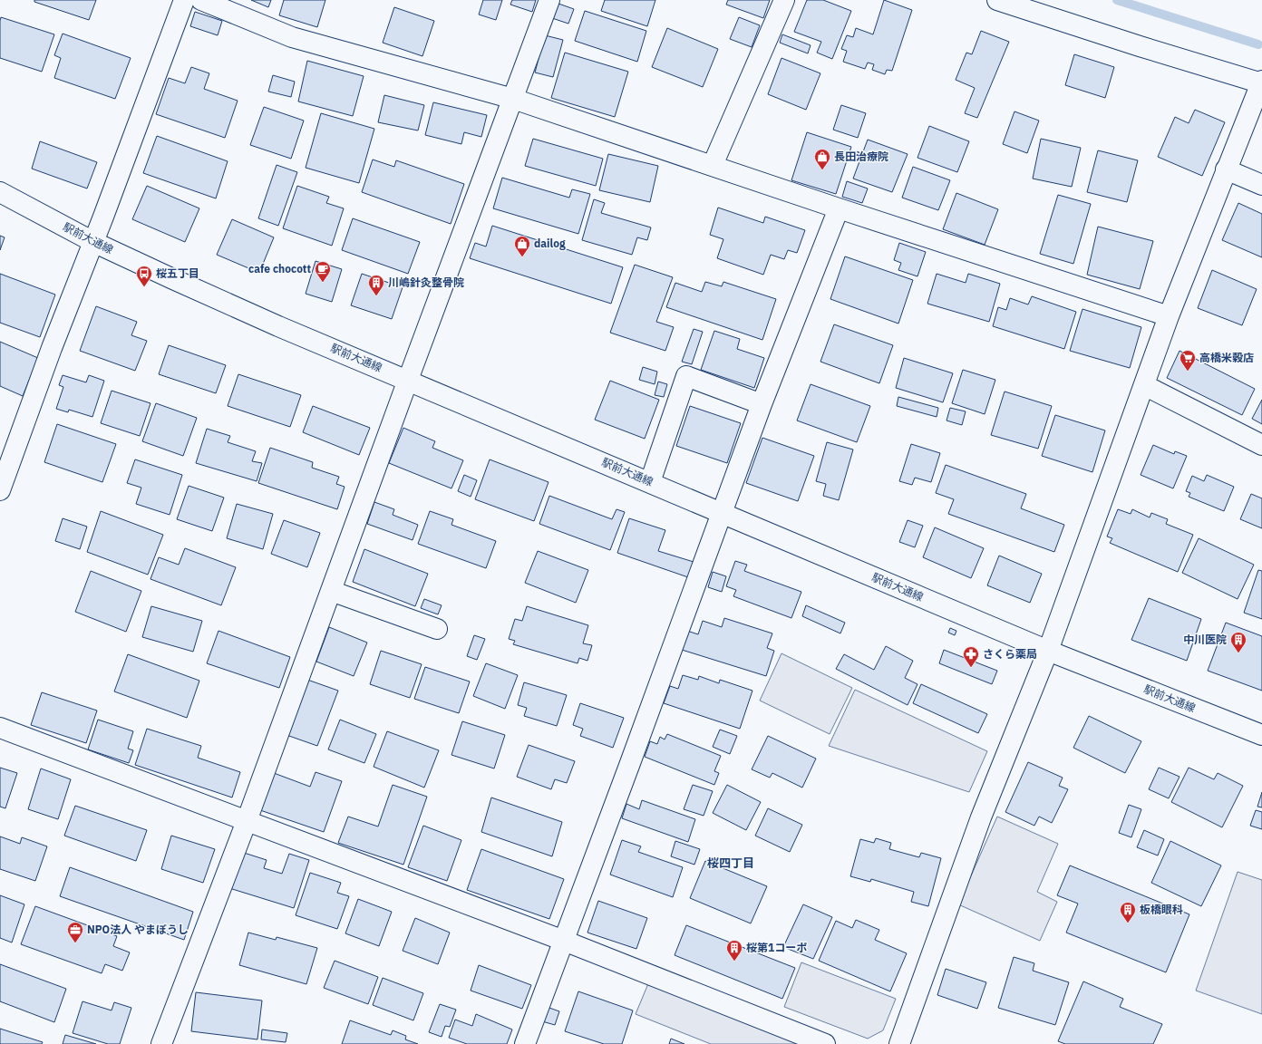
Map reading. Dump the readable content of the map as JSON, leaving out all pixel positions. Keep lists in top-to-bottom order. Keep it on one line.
{"streets":{"street":["駅前大通線"]},"districts":["桜四丁目"],"places":{"shop":["長田治療院","dailog"],"cafe":["cafe chocott"],"bus stop":["桜五丁目"],"building":["川嶋針灸整骨院","中川医院","板橋眼科","桜第1コーポ"],"supermarket":["高橋米穀店"],"pharmacy":["さくら薬局"],"office":["NPO法人 やまぼうし"]}}
